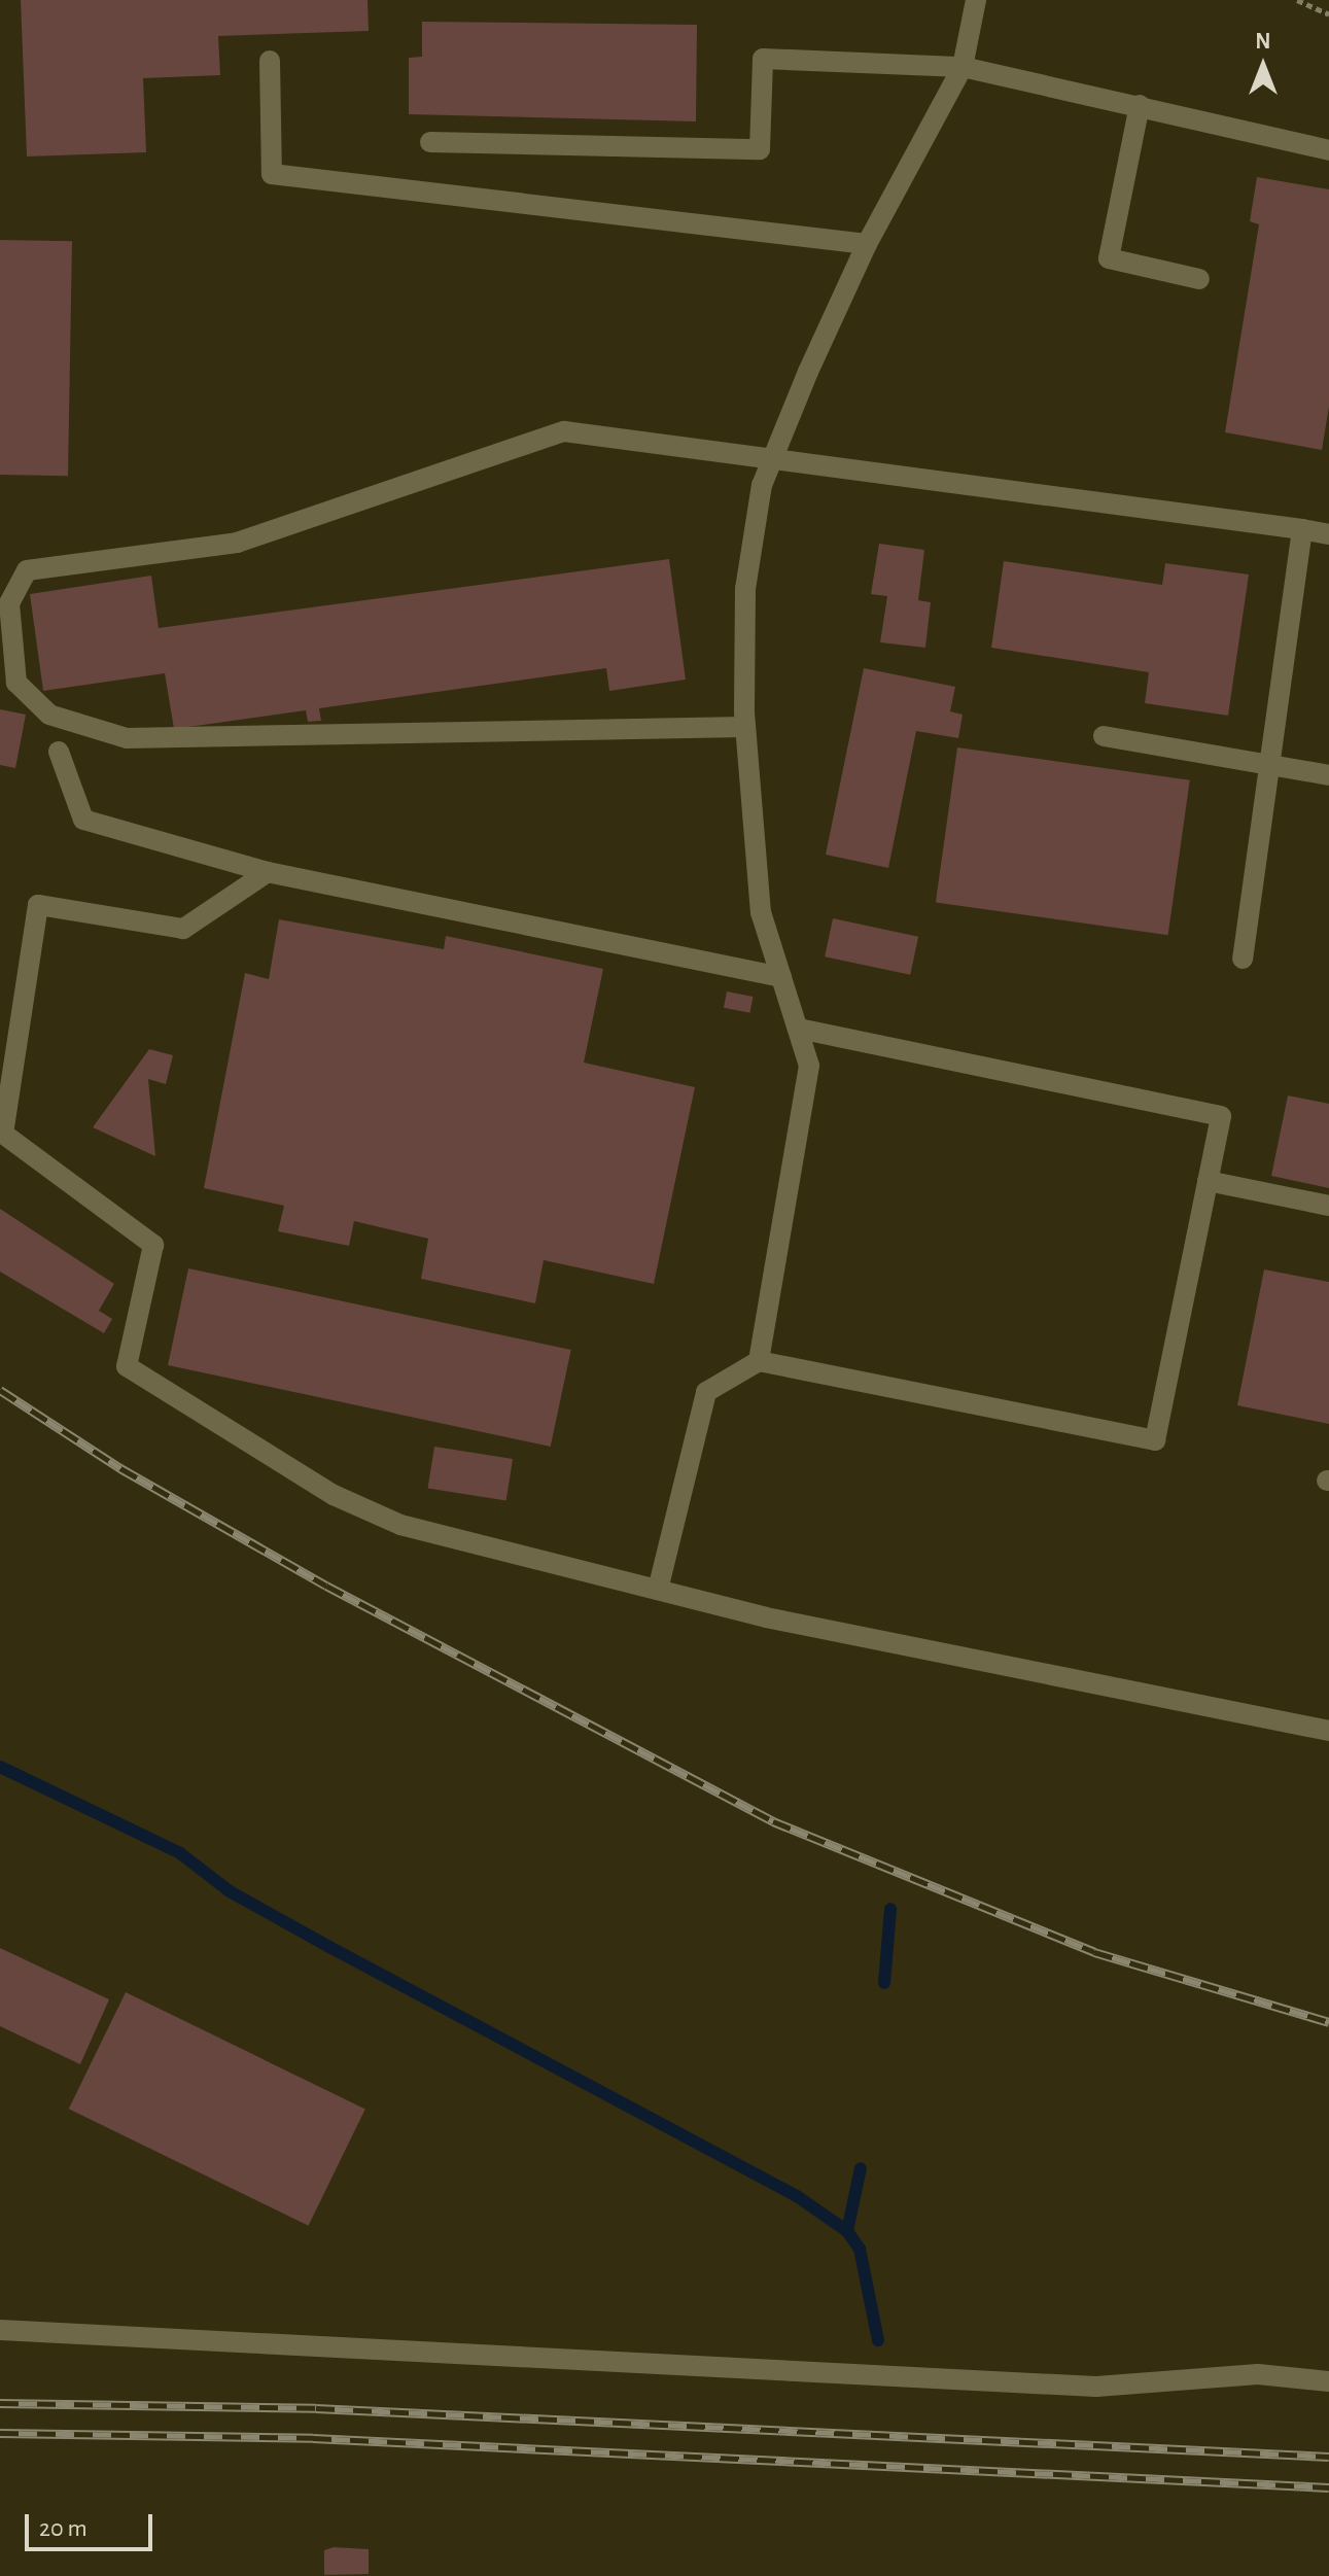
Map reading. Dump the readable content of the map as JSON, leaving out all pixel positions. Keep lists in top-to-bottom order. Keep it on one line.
{"scale_bar":"20 m","north":"top"}
